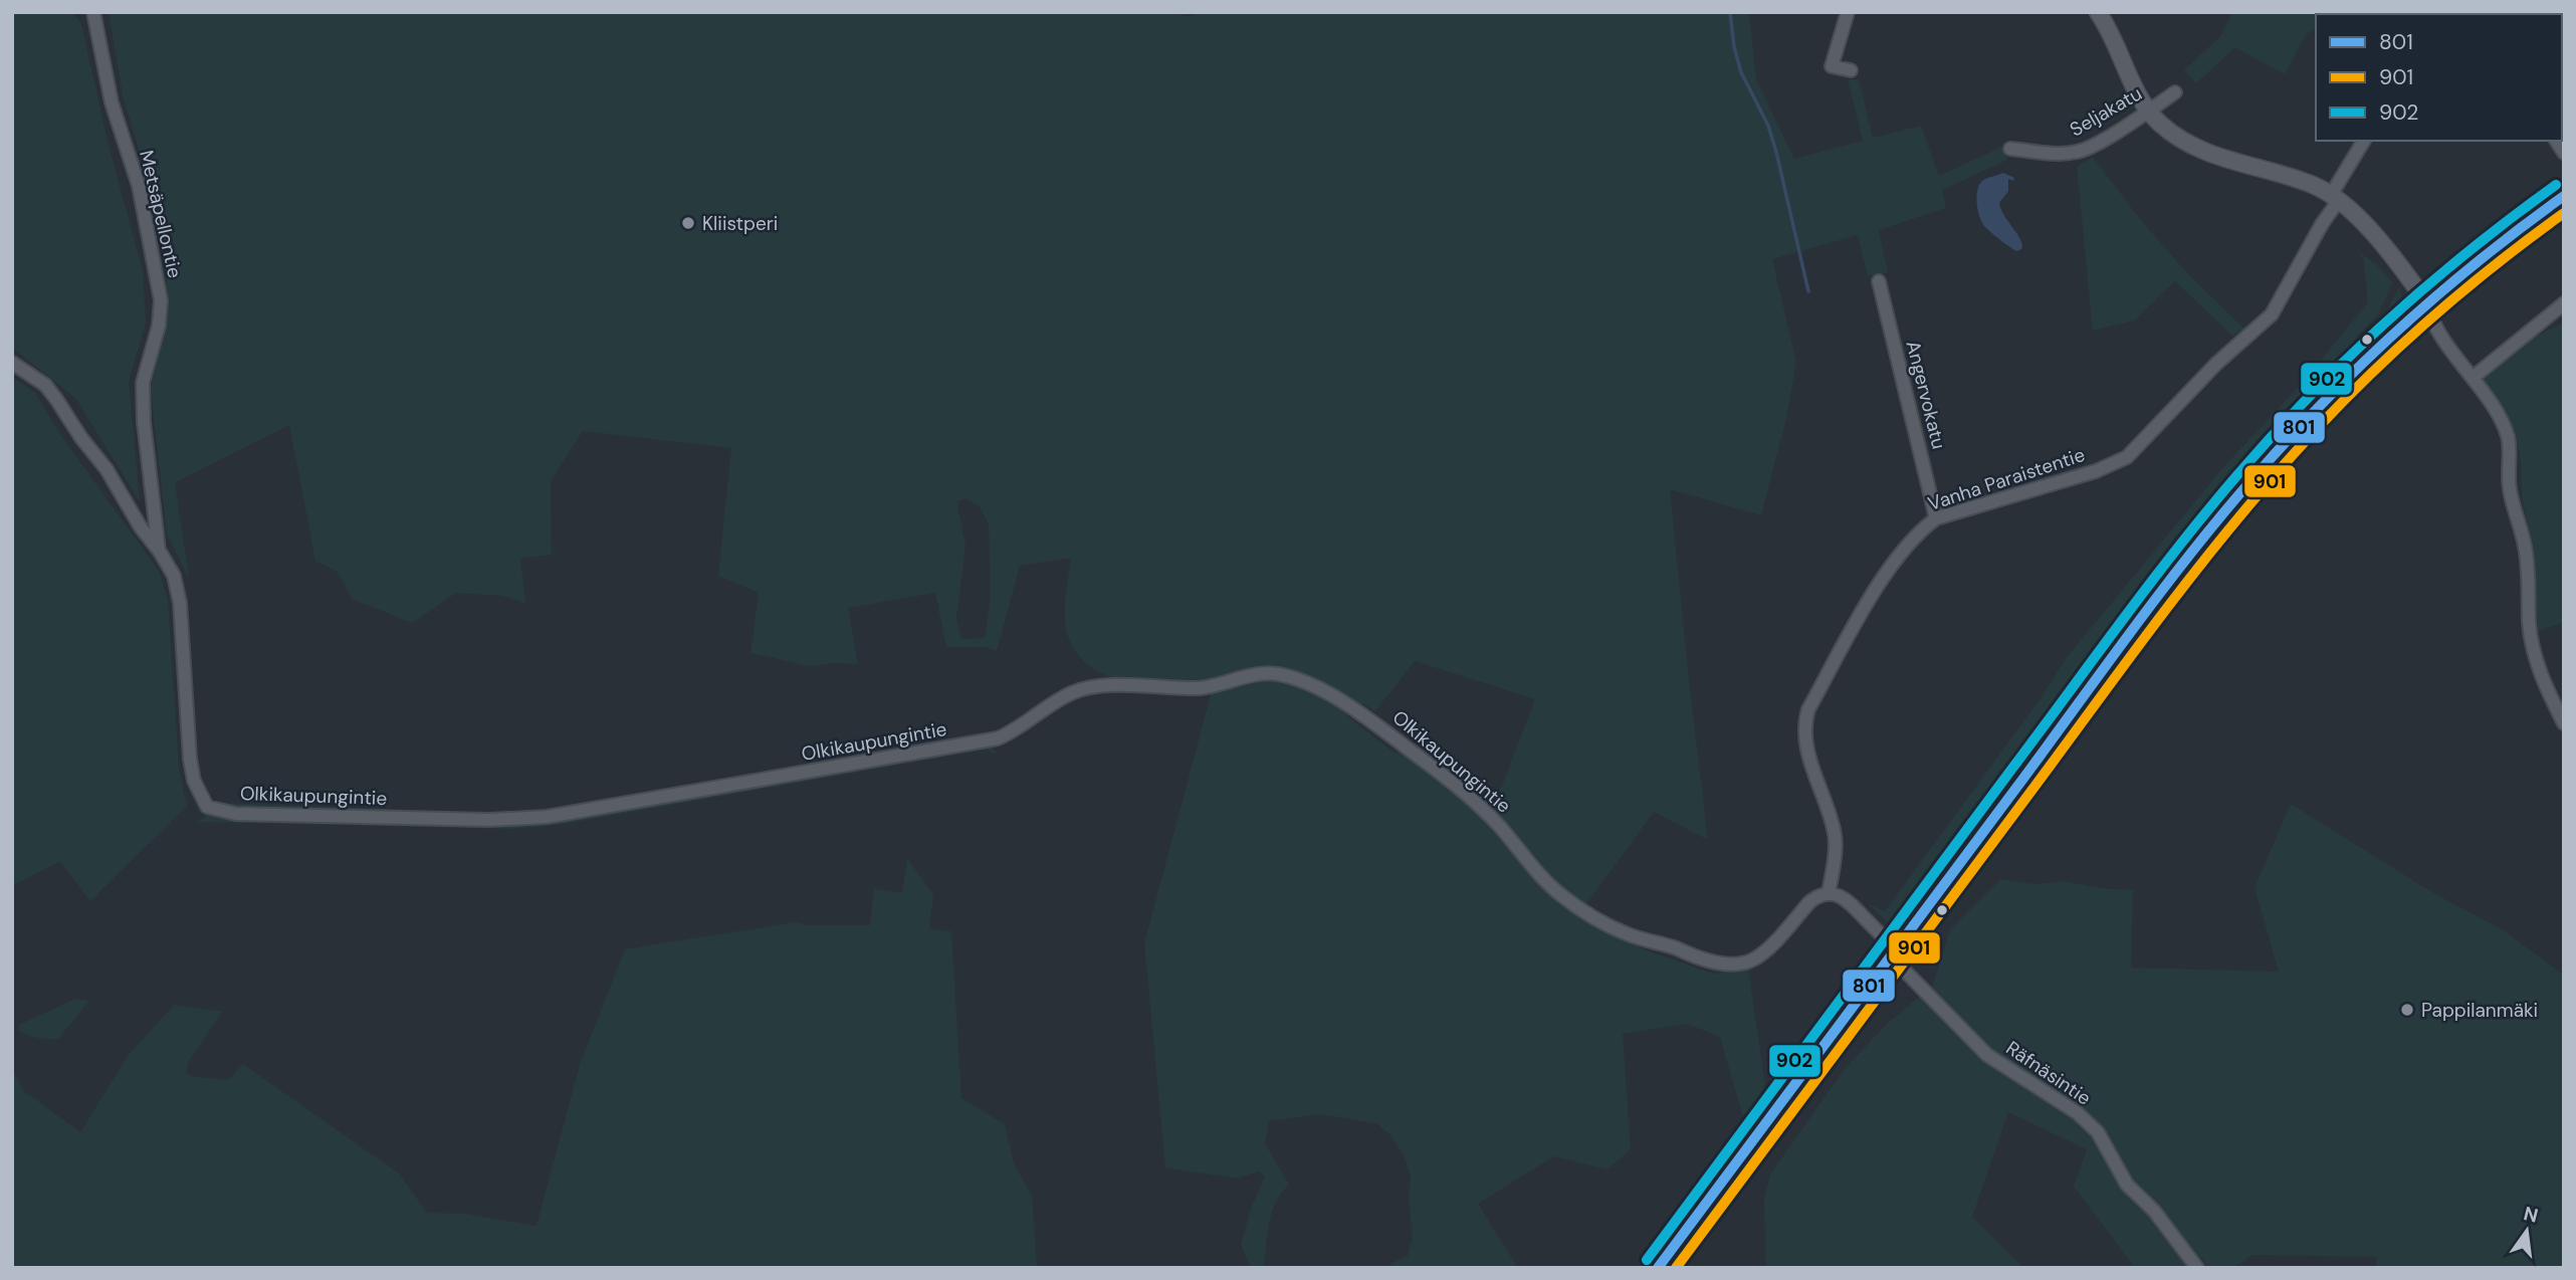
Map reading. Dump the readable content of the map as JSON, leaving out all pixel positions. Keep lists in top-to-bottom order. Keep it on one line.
{"streets":{"street":["Seljakatu","Metsäpellontie","Angervokatu","Vanha Paraistentie","Olkikaupungintie","Räfnäsintie"]},"crossings":[["Metsäpellontie","Olkikaupungintie"],["Angervokatu","Vanha Paraistentie"],["Vanha Paraistentie","Olkikaupungintie"]],"places":["Kliistperi","Pappilanmäki"],"lines":["transit line 902","transit line 801","transit line 901"],"legend":["801","901","902"],"north":"top"}
